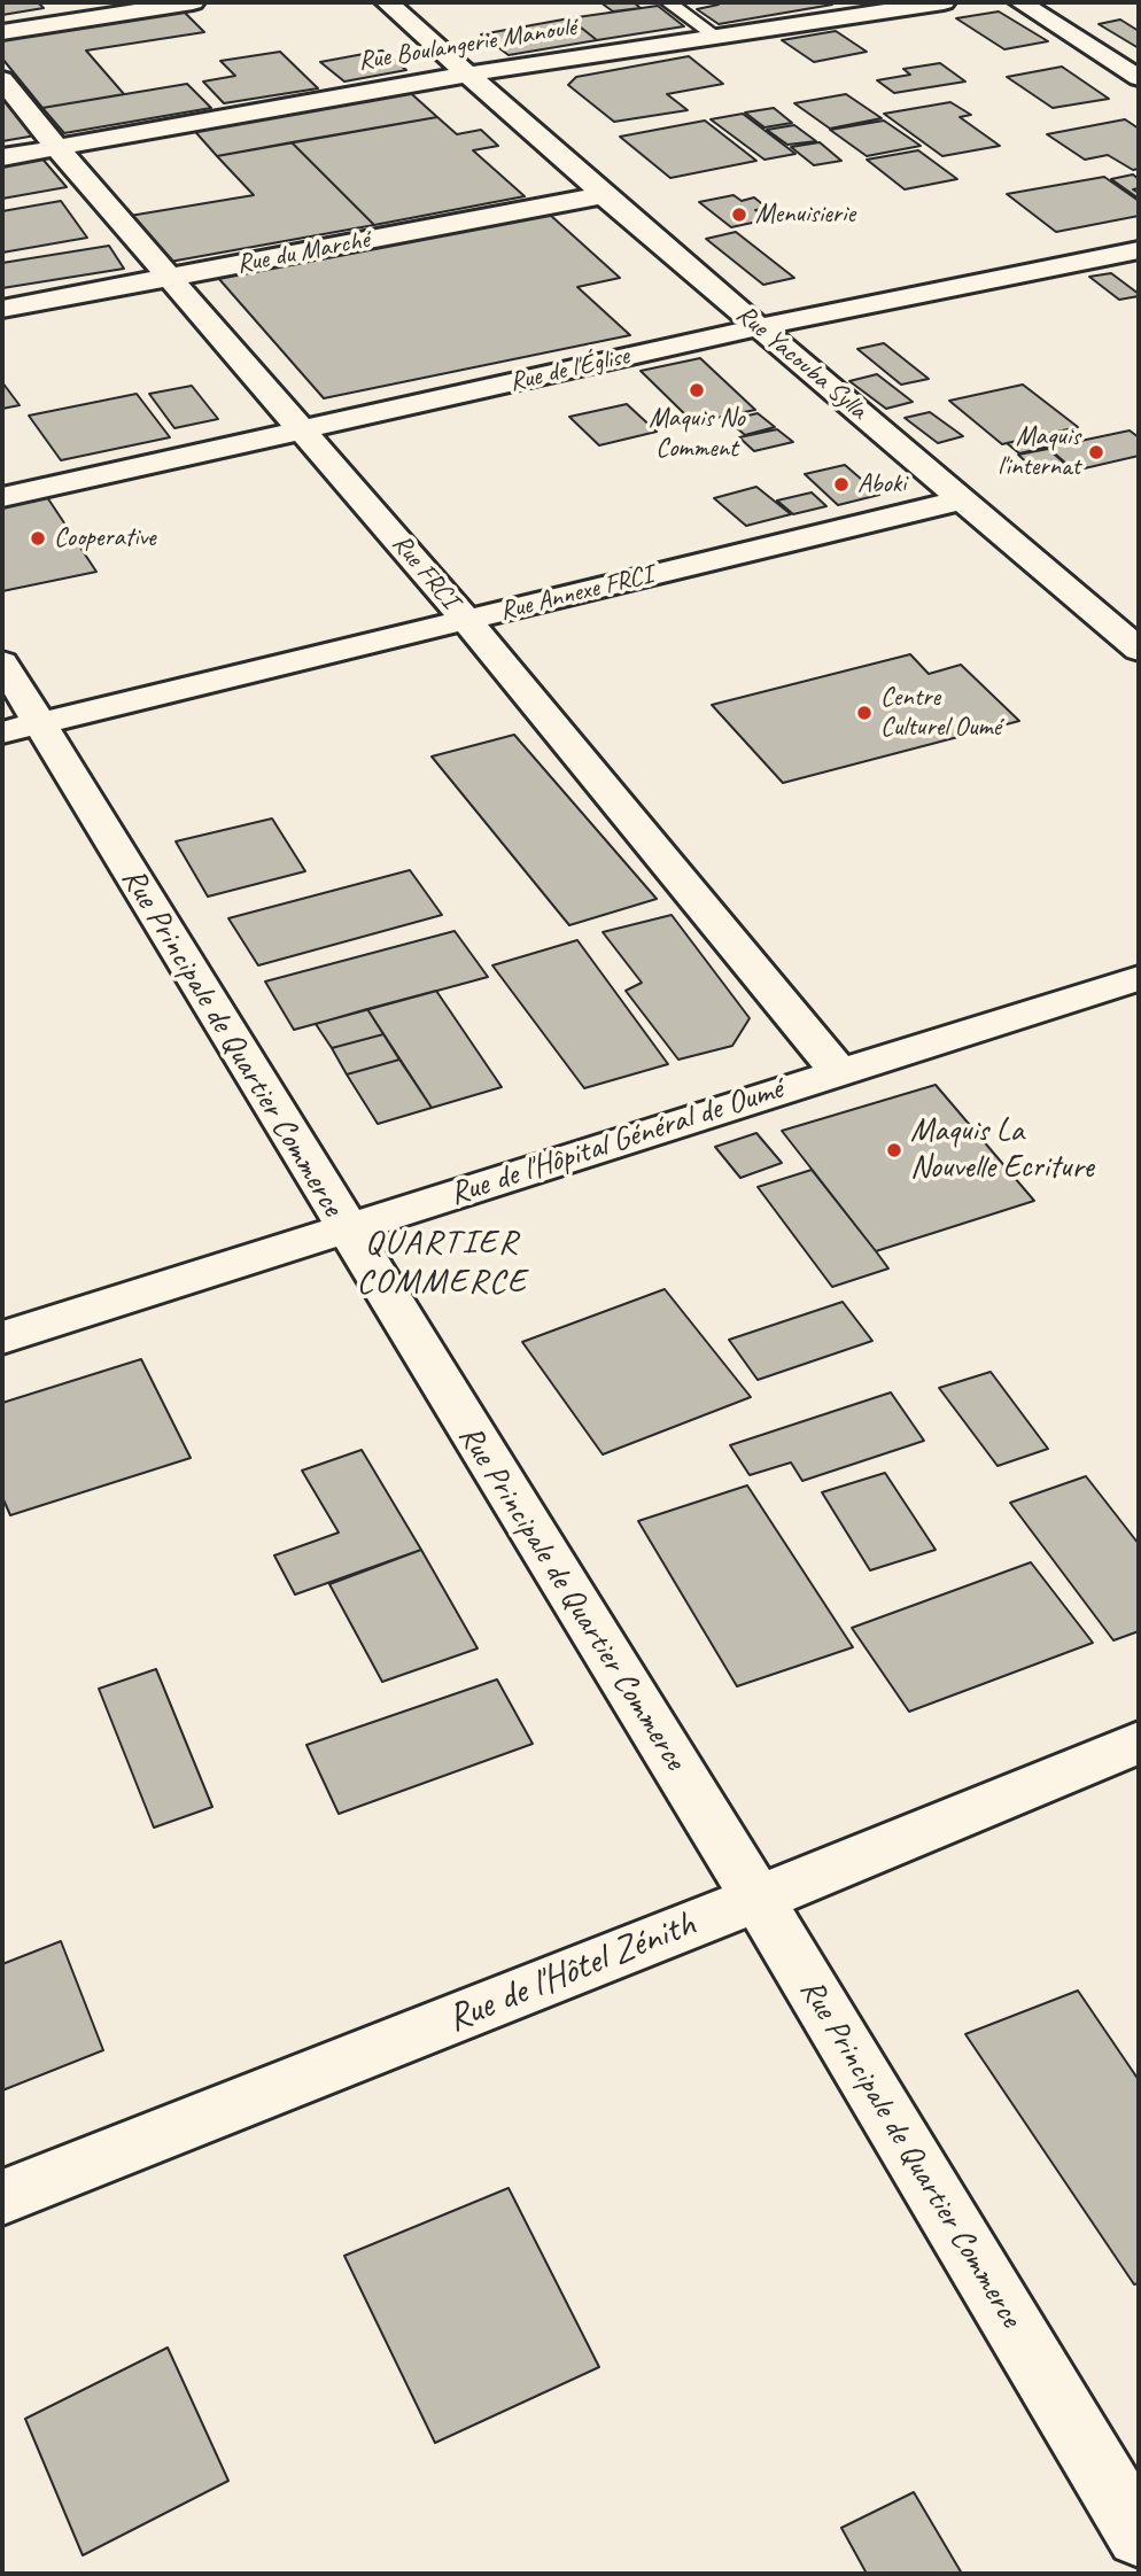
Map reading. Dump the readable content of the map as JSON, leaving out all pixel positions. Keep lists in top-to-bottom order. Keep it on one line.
{"streets":{"street":["Rue Boulangerie Manoulé","Rue du Marché","Rue Yacouba Sylla","Rue de l'Église","Rue FRCI","Rue Annexe FRCI","Rue Principale de Quartier Commerce","Rue de l'Hôpital Général de Oumé","Rue de l'Hôtel Zénith"]},"crossings":[["Rue Boulangerie Manoulé","Rue Yacouba Sylla"],["Rue Boulangerie Manoulé","Rue FRCI"],["Rue du Marché","Rue Yacouba Sylla"],["Rue du Marché","Rue FRCI"],["Rue Yacouba Sylla","Rue de l'Église"],["Rue Yacouba Sylla","Rue Annexe FRCI"],["Rue de l'Église","Rue FRCI"],["Rue FRCI","Rue Annexe FRCI"],["Rue FRCI","Rue de l'Hôpital Général de Oumé"],["Rue Annexe FRCI","Rue Principale de Quartier Commerce"],["Rue Principale de Quartier Commerce","Rue de l'Hôpital Général de Oumé"],["Rue Principale de Quartier Commerce","Rue de l'Hôtel Zénith"]],"districts":["QUARTIER COMMERCE"],"places":["Menuisierie","Maquis No Comment","Maquis l'internat","Aboki","Cooperative","Centre Culturel Oumé","Maquis La Nouvelle Ecriture"]}
